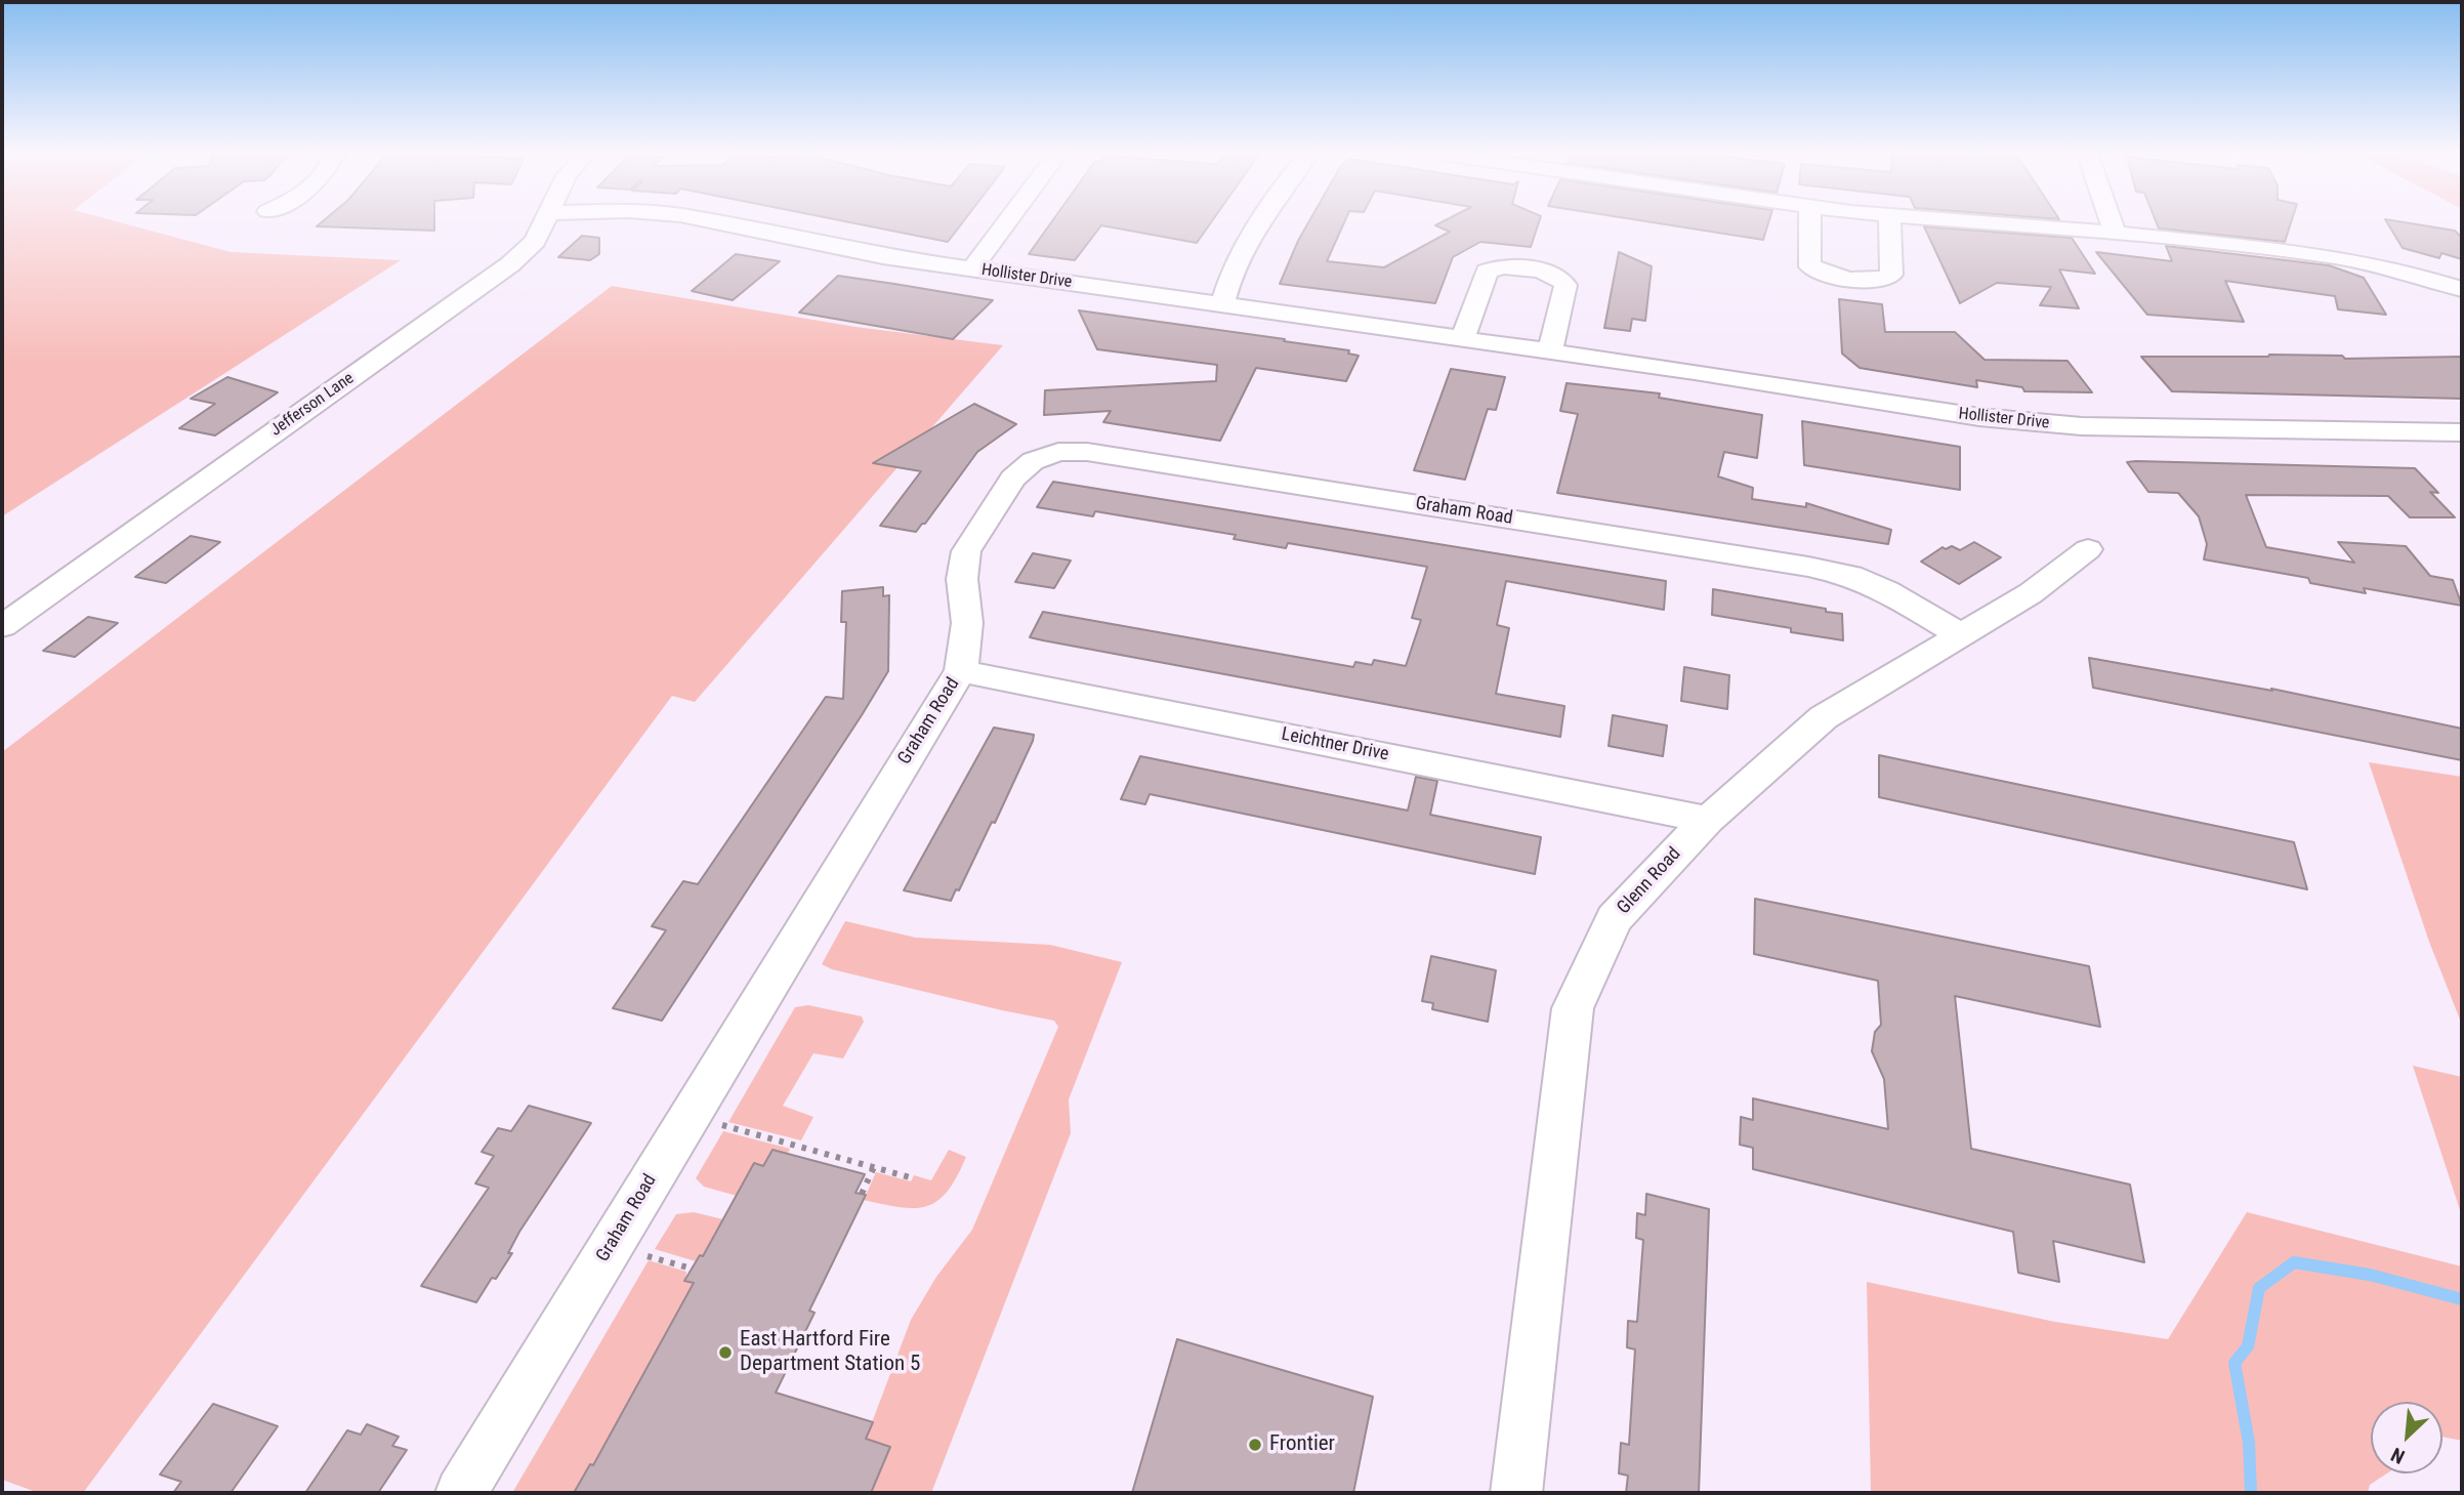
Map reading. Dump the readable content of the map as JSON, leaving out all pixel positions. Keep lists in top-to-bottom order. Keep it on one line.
{"streets":{"street":["Hollister Drive","Jefferson Lane","Graham Road","Leichtner Drive","Glenn Road"]},"crossings":[["Graham Road","Leichtner Drive"],["Graham Road","Glenn Road"],["Leichtner Drive","Glenn Road"]],"places":["East Hartford Fire Department Station 5","Frontier"],"north":"bottom left"}
